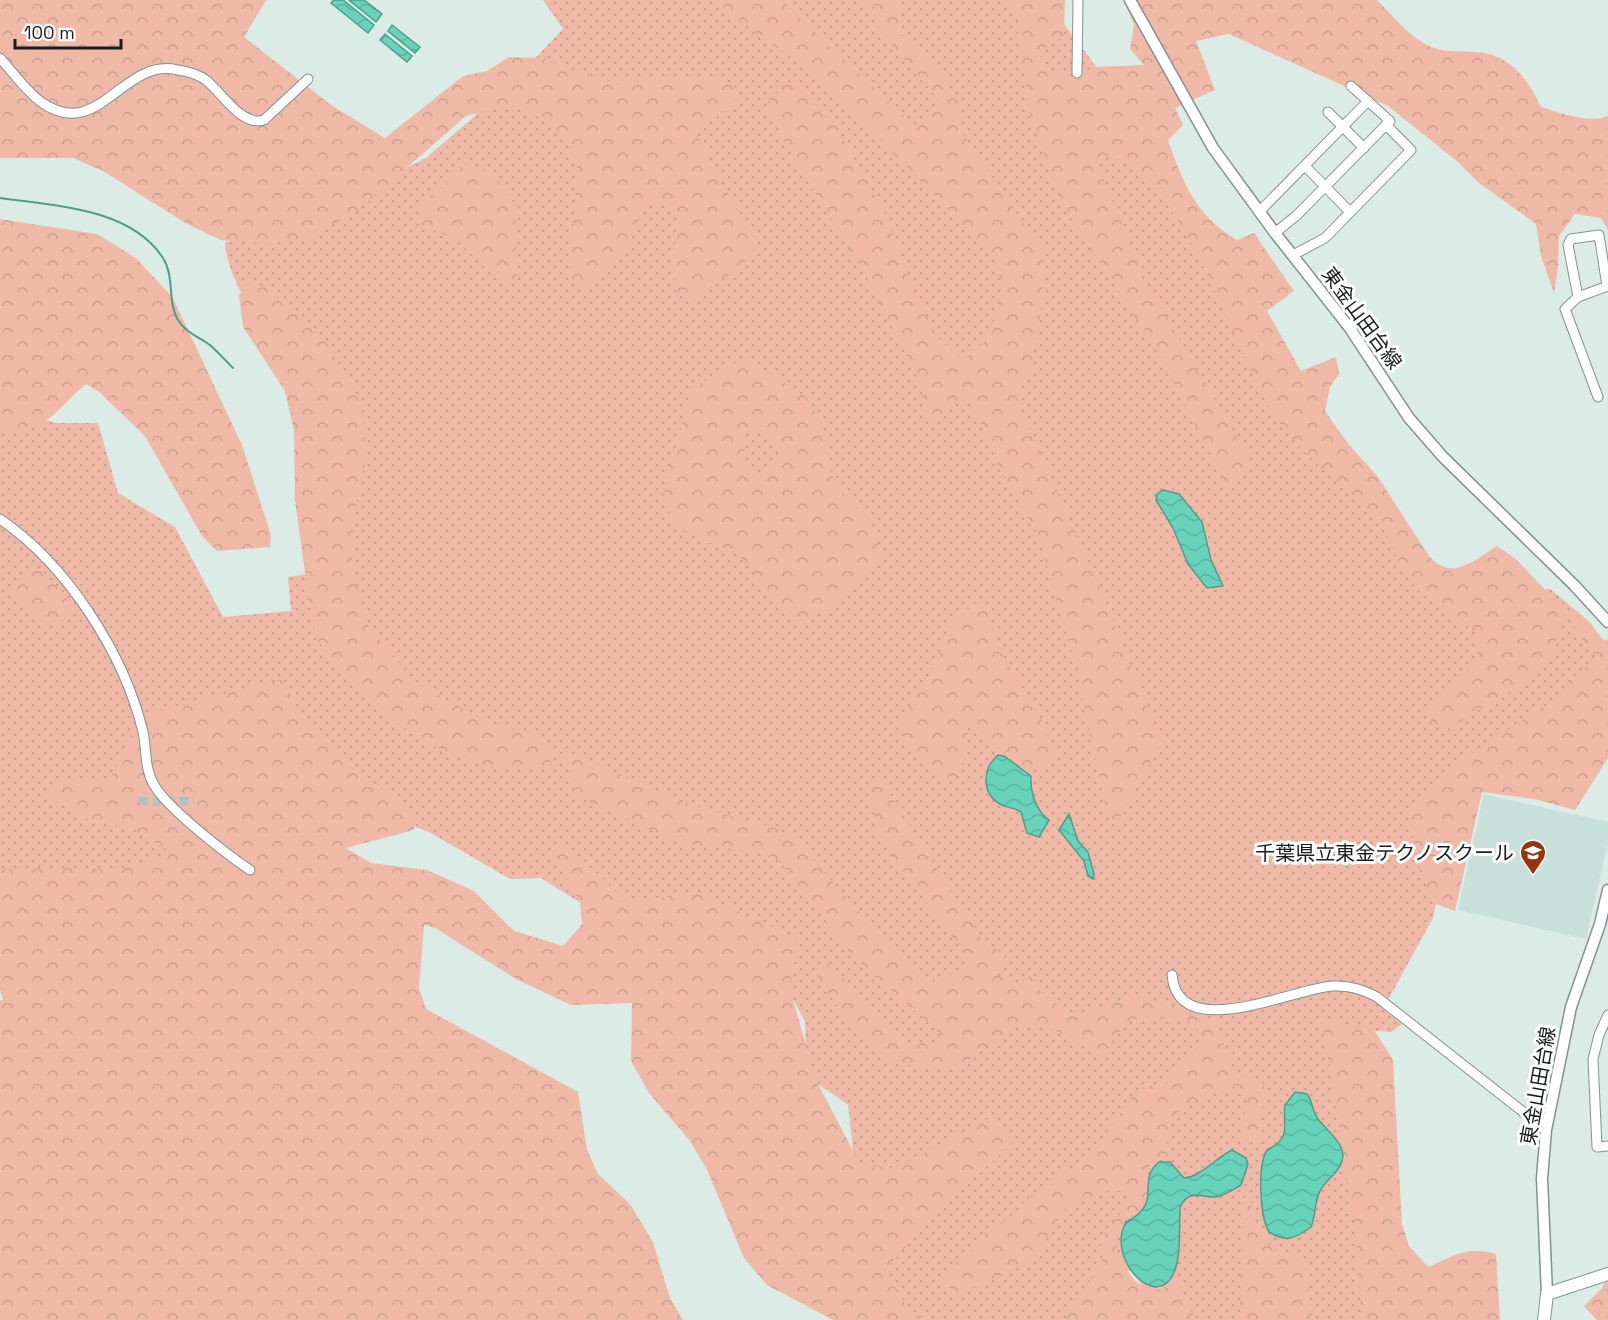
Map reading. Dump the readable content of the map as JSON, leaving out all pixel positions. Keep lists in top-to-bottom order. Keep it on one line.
{"streets":{"main road":["東金山田台線"]},"places":{"school or university":["千葉県立東金テクノスクール"]},"scale_bar":"100 m"}
